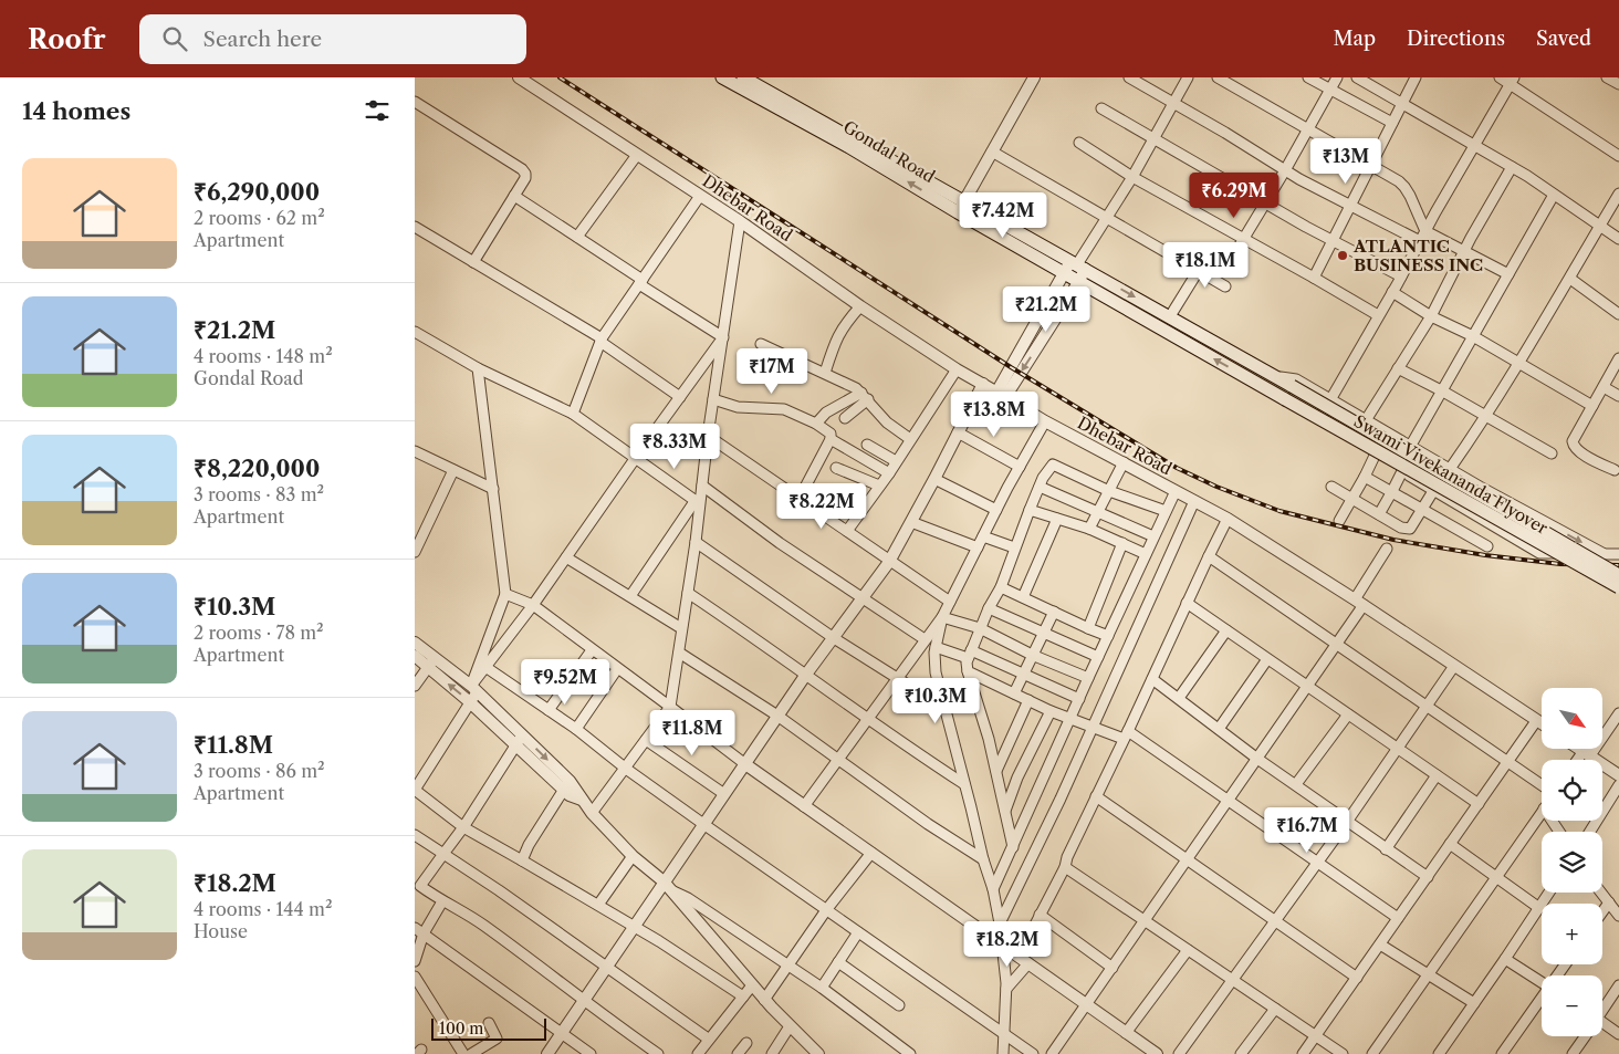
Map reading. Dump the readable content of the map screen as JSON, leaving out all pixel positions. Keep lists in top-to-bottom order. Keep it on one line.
{"streets":{"main road":["Gondal Road","Swami Vivekananda Flyover"],"street":["Dhebar Road"]},"crossings":[["Gondal Road","Swami Vivekananda Flyover"]],"places":["ATLANTIC BUSINESS INC"],"scale_bar":"100 m","north":"bottom right","page":{"header":"Roofr","search":"Search here","nav":["Map","Directions","Saved"],"heading":"14 homes","price":["₹13M","₹6.29M","₹7.42M","₹18.1M","₹21.2M","₹17M","₹13.8M","₹8.33M","₹8.22M","₹9.52M","₹10.3M","₹11.8M","₹16.7M","₹18.2M"],"list":[{"name":"₹6,290,000","note":"2 rooms · 62 m² · Apartment"},{"name":"₹21.2M","note":"4 rooms · 148 m² · Gondal Road"},{"name":"₹8,220,000","note":"3 rooms · 83 m² · Apartment"},{"name":"₹10.3M","note":"2 rooms · 78 m² · Apartment"},{"name":"₹11.8M","note":"3 rooms · 86 m² · Apartment"},{"name":"₹18.2M","note":"4 rooms · 144 m² · House"}],"map_buttons":["+","−"],"scale":"100 m"}}
